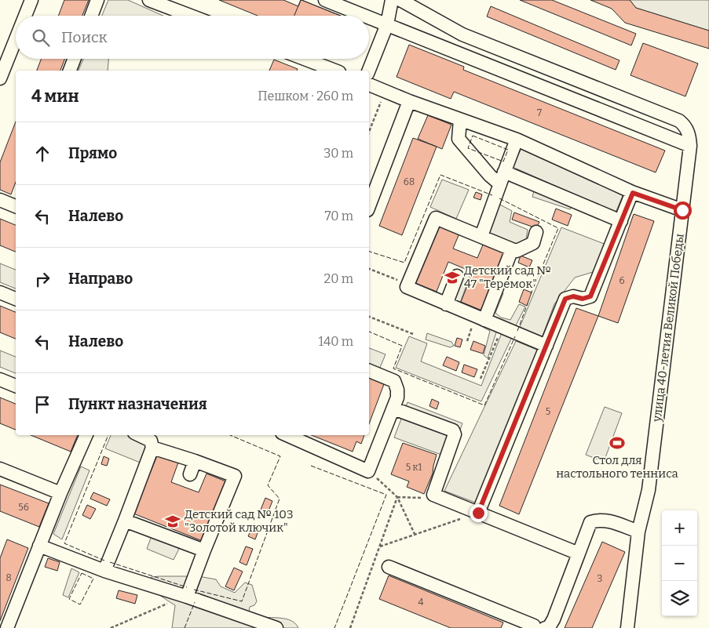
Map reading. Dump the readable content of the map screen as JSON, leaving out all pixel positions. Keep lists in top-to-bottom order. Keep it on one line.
{"streets":{"street":["улица 40-летия Великой Победы"]},"places":{"school or university":["Детский сад № 47 \"Теремок\"","Детский сад № 103 \"Золотой ключик\""],"sports":["Стол для настольного тенниса"]},"house_numbers":["7","68","6","5","5 к1","56","8","3","4"],"page":{"search":"Поиск","heading":["4 мин","Пешком · 260 m"],"list":[["Прямо","30 m"],["Налево","70 m"],["Направо","20 m"],["Налево","140 m"],"Пункт назначения"],"map_buttons":["+","−"]}}
